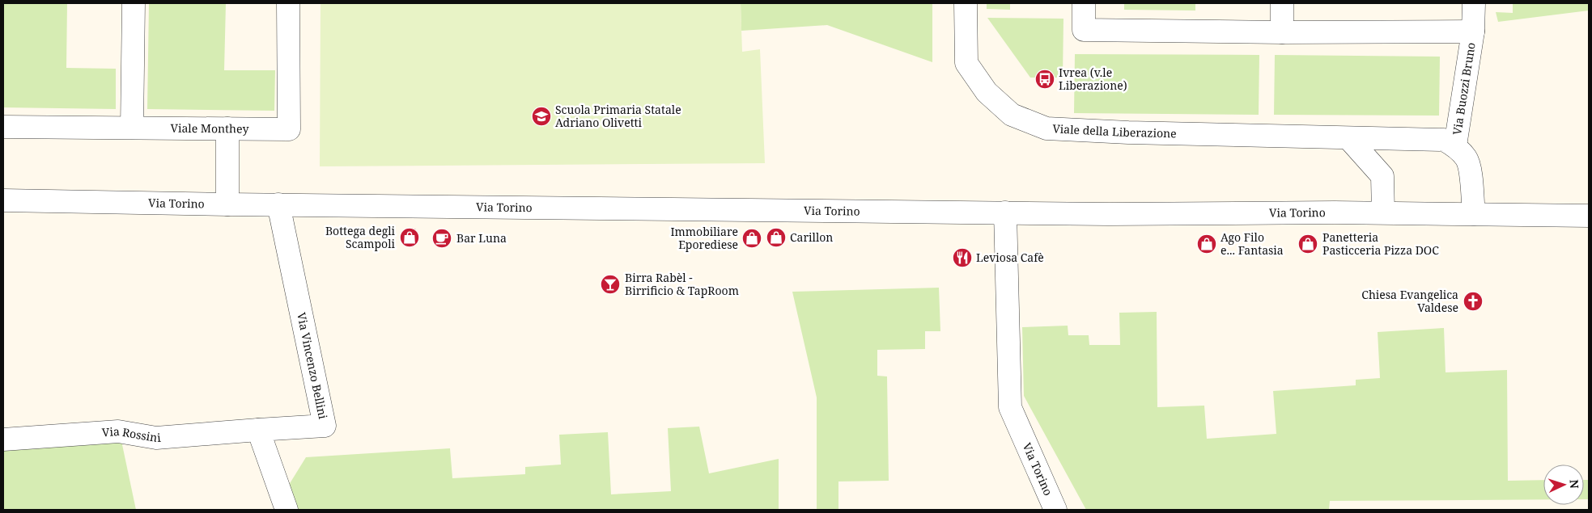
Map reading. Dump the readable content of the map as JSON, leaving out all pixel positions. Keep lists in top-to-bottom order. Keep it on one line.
{"streets":{"street":["Via Buozzi Bruno","Viale Monthey","Viale della Liberazione","Via Torino","Via Vincenzo Bellini","Via Rossini"]},"crossings":[["Via Buozzi Bruno","Viale della Liberazione"],["Via Torino","Via Vincenzo Bellini"],["Via Vincenzo Bellini","Via Rossini"]],"places":{"bus stop":["Ivrea (v.le Liberazione)"],"school or university":["Scuola Primaria Statale Adriano Olivetti"],"shop":["Bottega degli Scampoli","Carillon","Immobiliare Eporediese","Ago Filo e... Fantasia","Panetteria Pasticceria Pizza DOC"],"cafe":["Bar Luna"],"restaurant":["Leviosa Cafè"],"bar":["Birra Rabèl - Birrificio & TapRoom"],"church":["Chiesa Evangelica Valdese"]},"north":"right"}
